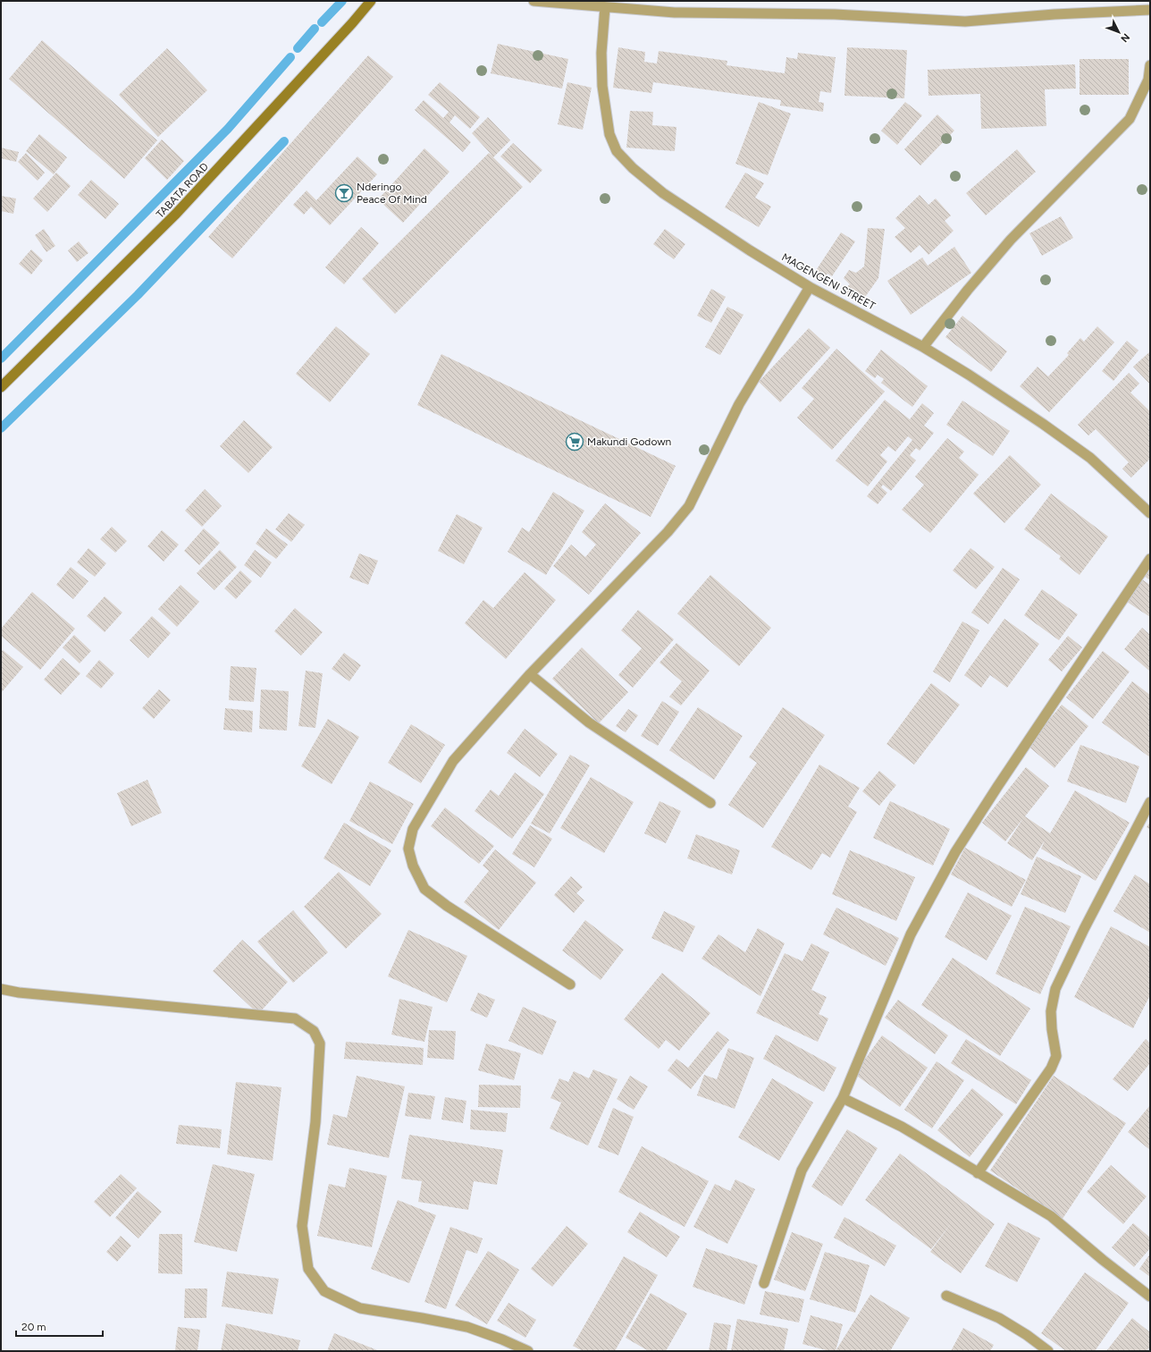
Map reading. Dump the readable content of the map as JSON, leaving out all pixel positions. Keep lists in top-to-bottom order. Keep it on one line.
{"streets":{"main road":["TABATA ROAD"],"street":["MAGENGENI STREET"]},"places":{"bar":["Nderingo Peace Of Mind"],"supermarket":["Makundi Godown"]},"scale_bar":"20 m","north":"bottom right"}
